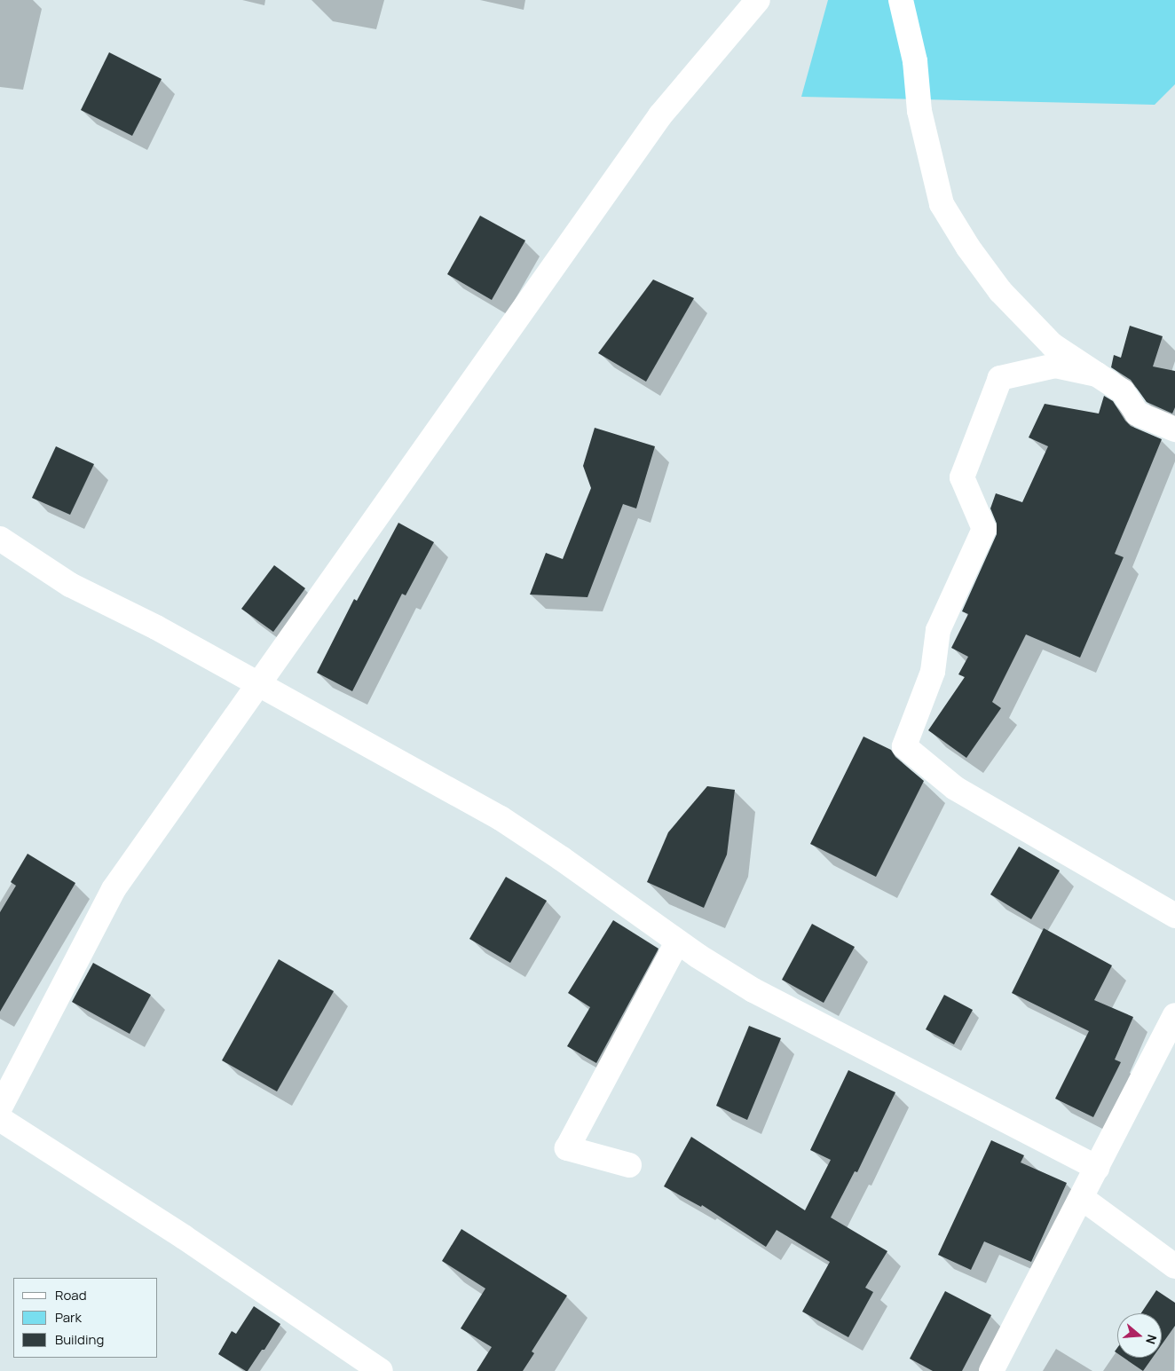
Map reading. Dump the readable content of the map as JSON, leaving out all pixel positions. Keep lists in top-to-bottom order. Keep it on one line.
{"legend":["Road","Park","Building"],"north":"right"}
